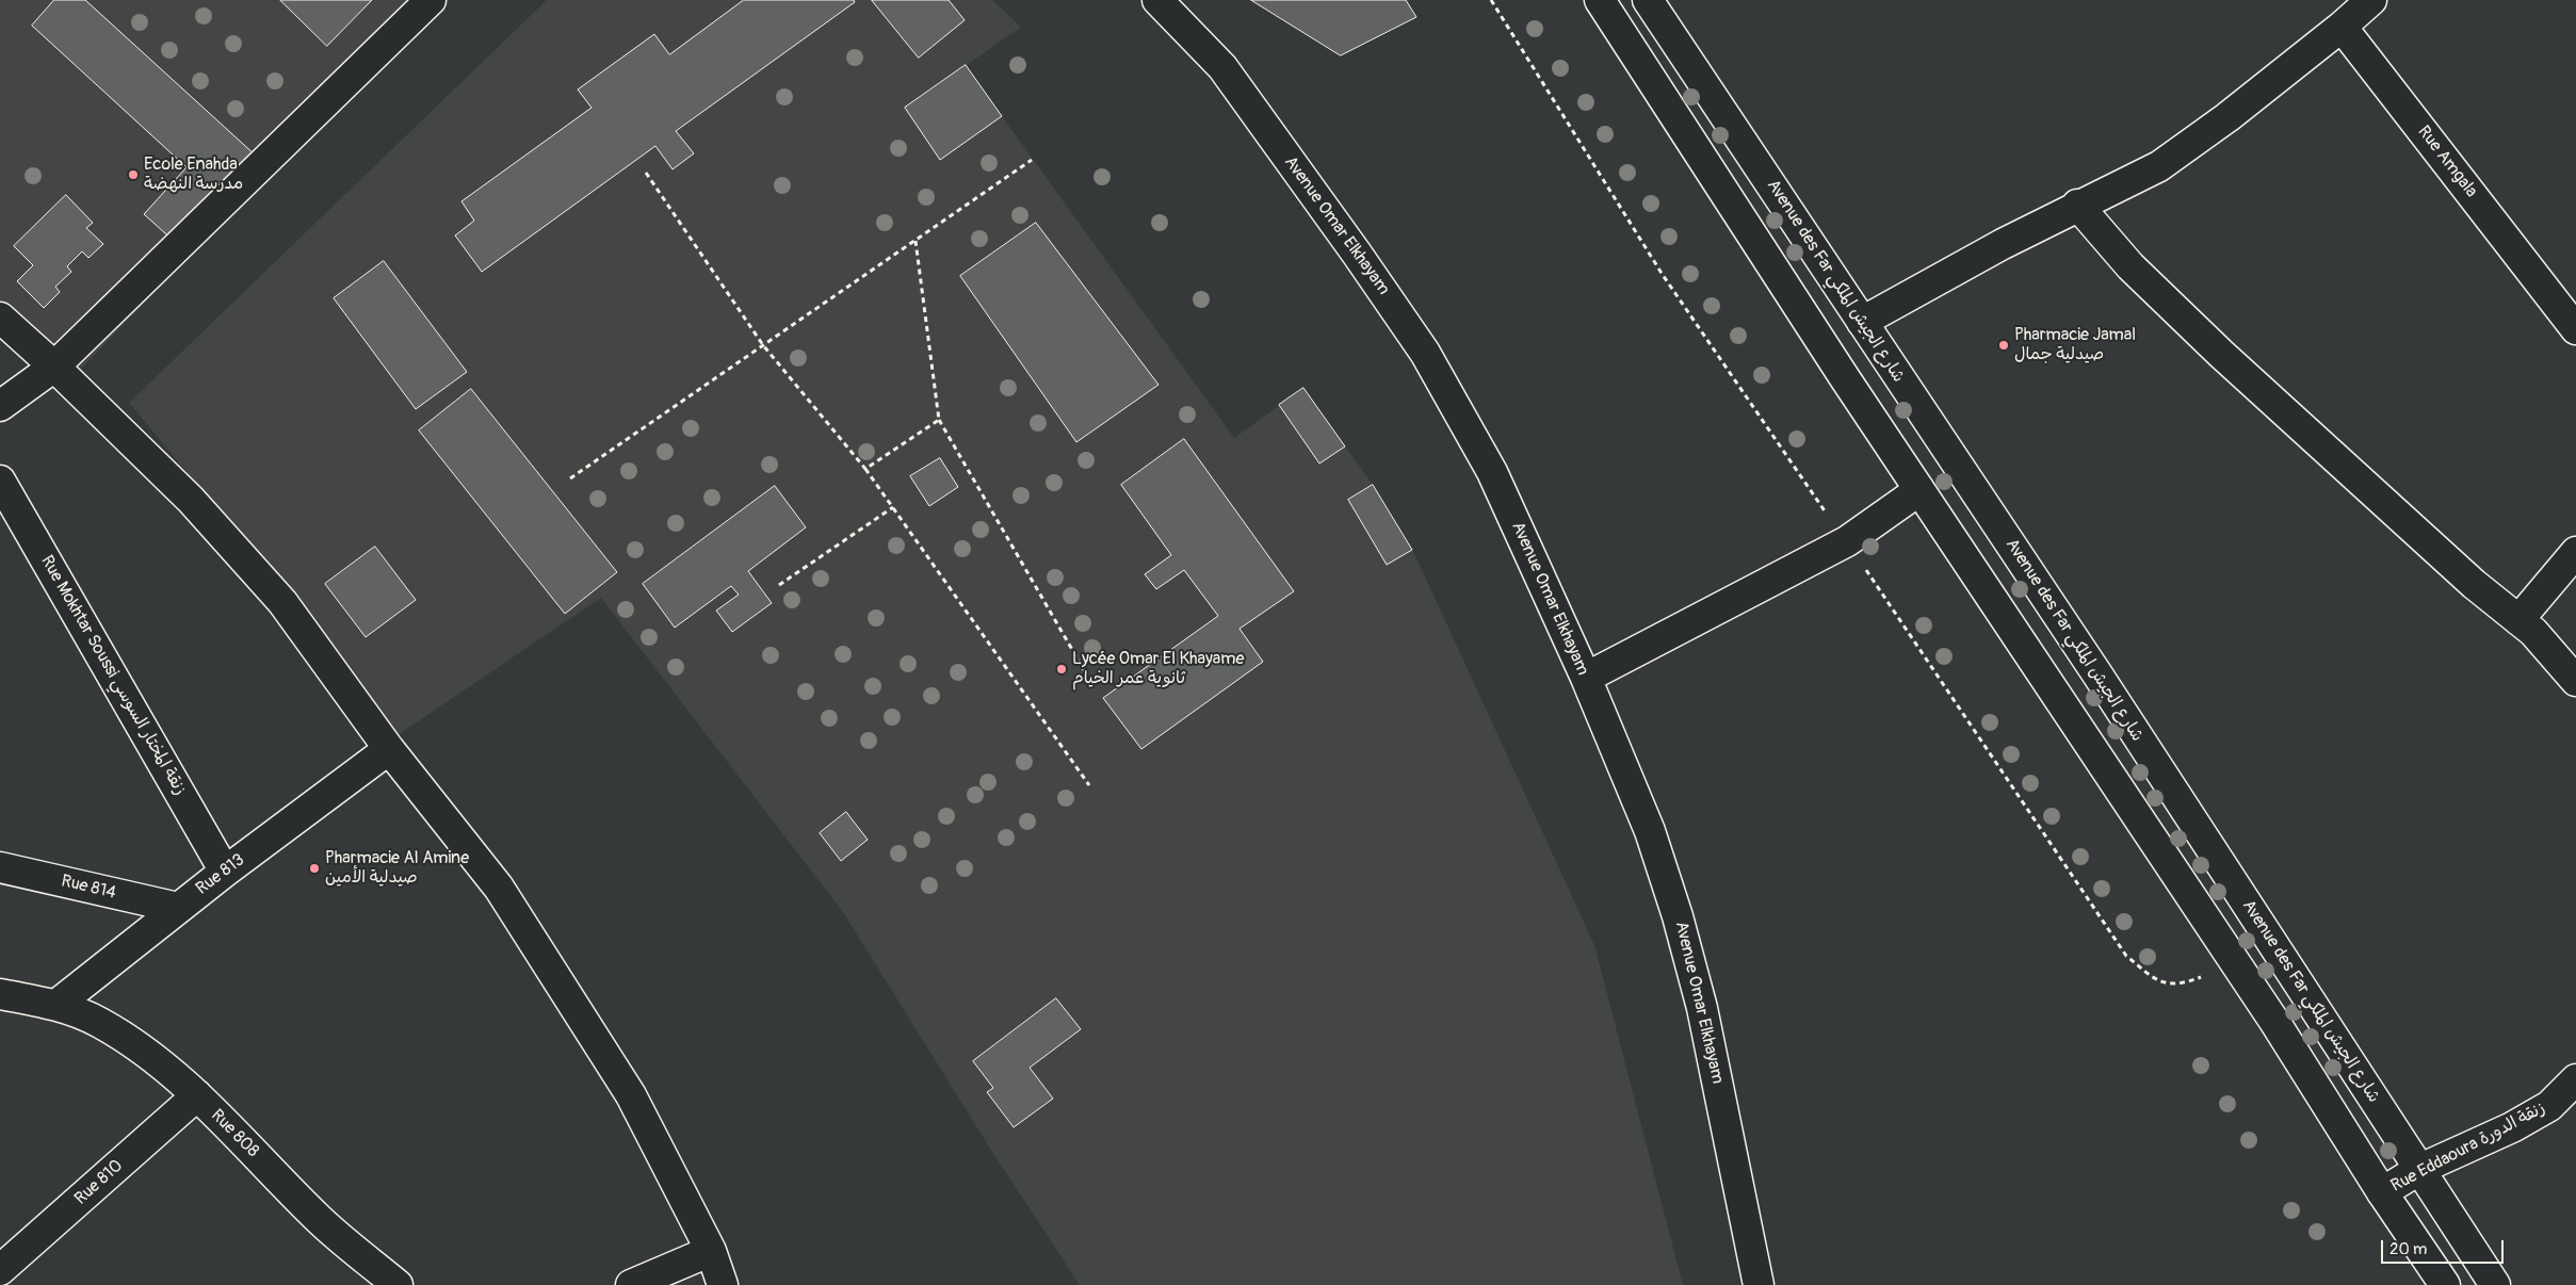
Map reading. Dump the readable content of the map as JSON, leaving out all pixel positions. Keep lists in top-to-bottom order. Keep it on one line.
{"streets":{"street":["Rue Amgala","Avenue Omar Elkhayam","Avenue des Far شارع الجيش الملكي","Rue Mokhtar Soussi زنقة المختار السوسي","Rue 813","Rue 814","Rue 808","Rue Eddaoura زنقة الدورة","Rue 810"]},"crossings":[["Avenue des Far شارع الجيش الملكي","Rue Eddaoura زنقة الدورة"],["Rue Mokhtar Soussi زنقة المختار السوسي","Rue 813"],["Rue 813","Rue 814"],["Rue 813","Rue 808"],["Rue 808","Rue 810"]],"places":["Ecole Enahda مدرسة النهضة","Pharmacie Jamal صيدلية جمال","Lycée Omar El Khayame ثانوية عمر الخيام","Pharmacie Al Amine صيدلية الأمين"],"scale_bar":"20 m"}
